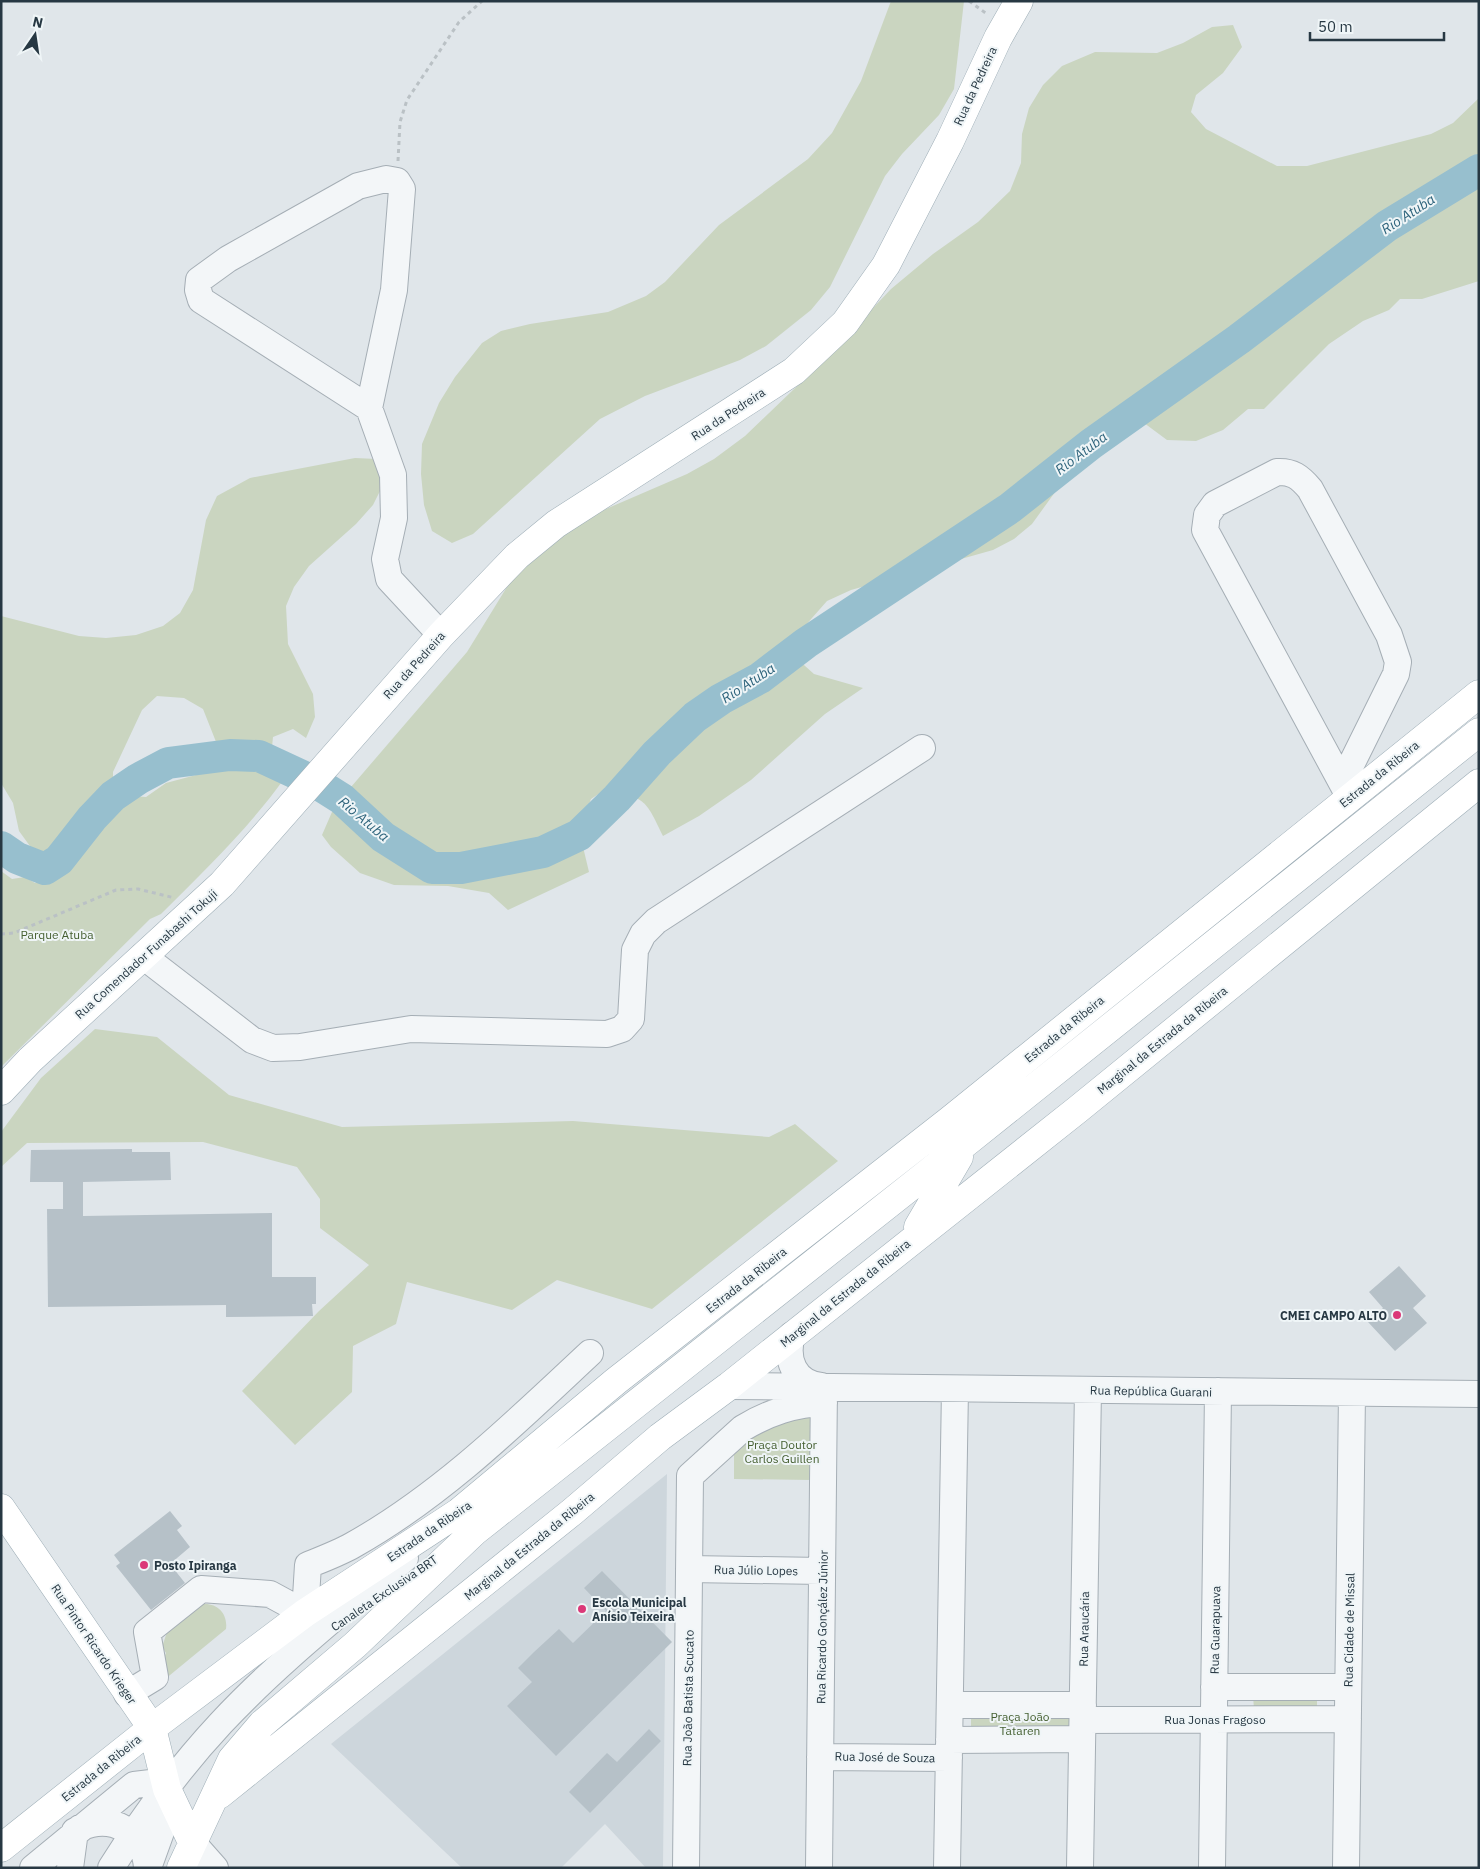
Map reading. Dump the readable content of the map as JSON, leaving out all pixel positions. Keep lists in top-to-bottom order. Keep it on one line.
{"streets":{"main road":["Rua da Pedreira","Estrada da Ribeira","Rua Comendador Funabashi Tokuji","Marginal da Estrada da Ribeira","Rua Pintor Ricardo Krieger"],"street":["Rua República Guarani","Rua Júlio Lopes","Canaleta Exclusiva BRT","Rua Ricardo Gonçález Júnior","Rua Araucária","Rua Guarapuava","Rua Cidade de Missal","Rua João Batista Scucato","Rua Jonas Fragoso","Rua José de Souza"]},"crossings":[["Rua da Pedreira","Rua Comendador Funabashi Tokuji"],["Estrada da Ribeira","Marginal da Estrada da Ribeira"],["Estrada da Ribeira","Canaleta Exclusiva BRT"],["Estrada da Ribeira","Rua Pintor Ricardo Krieger"],["Marginal da Estrada da Ribeira","Rua República Guarani"],["Rua República Guarani","Rua Ricardo Gonçález Júnior"],["Rua República Guarani","Rua Araucária"],["Rua República Guarani","Rua Guarapuava"],["Rua República Guarani","Rua Cidade de Missal"],["Rua República Guarani","Rua João Batista Scucato"],["Rua Júlio Lopes","Rua Ricardo Gonçález Júnior"],["Rua Júlio Lopes","Rua João Batista Scucato"],["Canaleta Exclusiva BRT","Rua Pintor Ricardo Krieger"],["Rua Ricardo Gonçález Júnior","Rua João Batista Scucato"],["Rua Ricardo Gonçález Júnior","Rua José de Souza"],["Rua Araucária","Rua Jonas Fragoso"],["Rua Araucária","Rua José de Souza"],["Rua Guarapuava","Rua Jonas Fragoso"],["Rua Cidade de Missal","Rua Jonas Fragoso"],["Rua Jonas Fragoso","Rua José de Souza"]],"water":["Rio Atuba"],"parks":["Parque Atuba","Praça Doutor Carlos Guillen","Praça João Tataren"],"places":["CMEI CAMPO ALTO","Posto Ipiranga","Escola Municipal Anísio Teixeira"],"scale_bar":"50 m","north":"top"}
